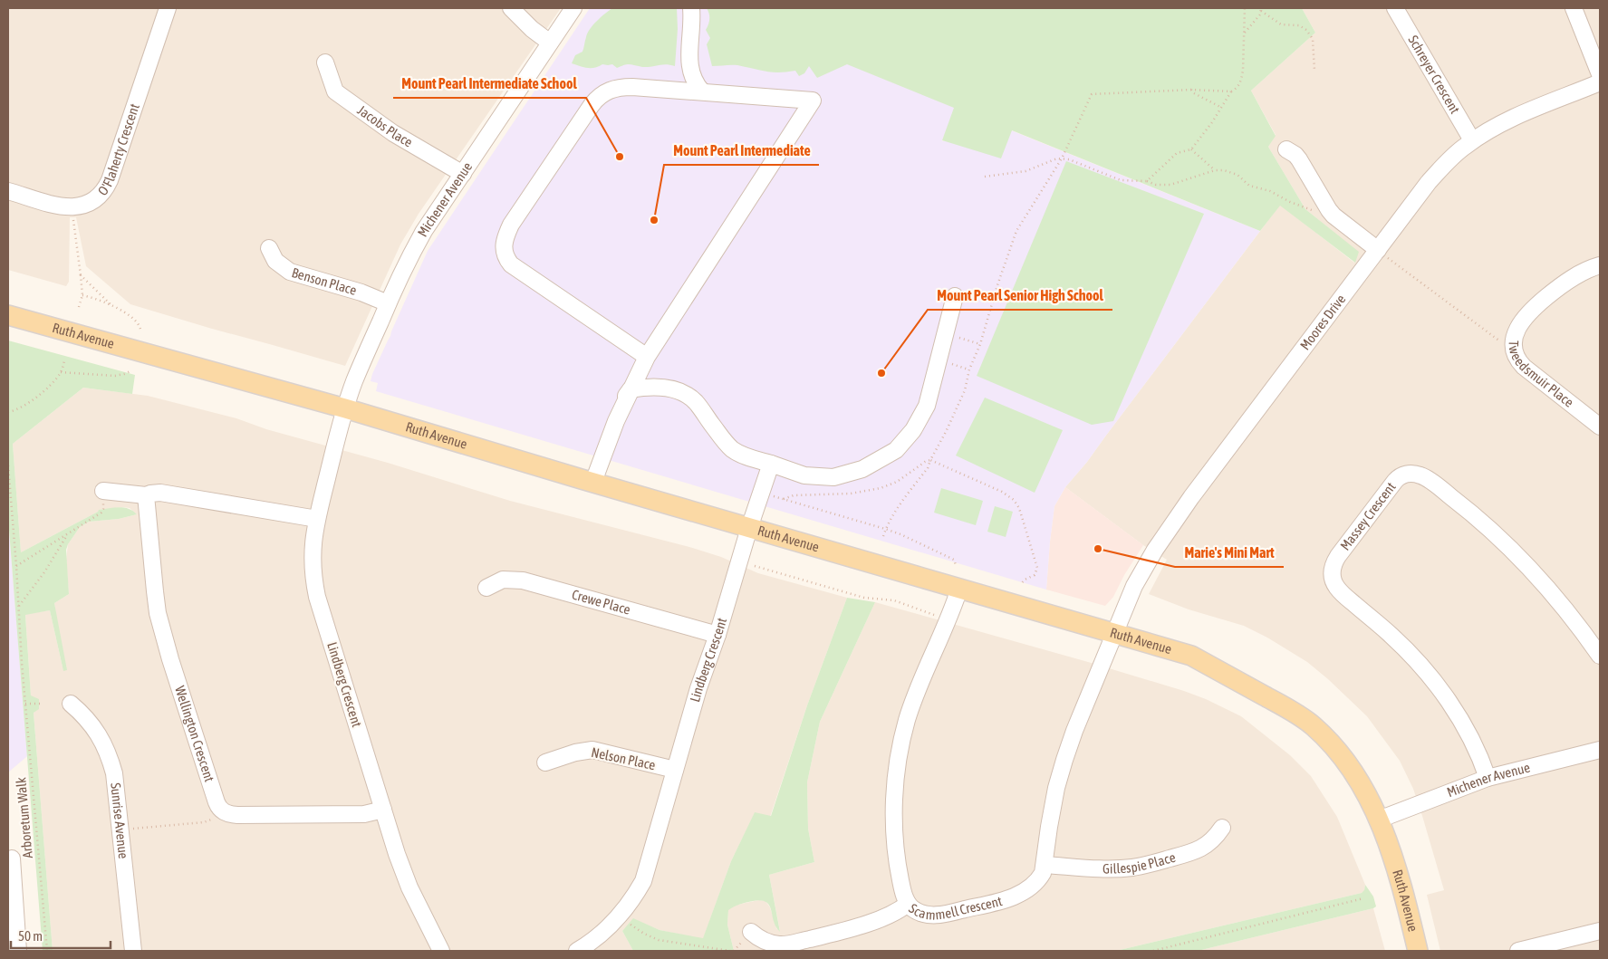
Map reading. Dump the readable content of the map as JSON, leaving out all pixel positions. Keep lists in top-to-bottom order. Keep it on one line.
{"streets":{"main road":["Ruth Avenue"],"street":["Schreyer Crescent","Jacobs Place","O'Flaherty Crescent","Michener Avenue","Benson Place","Moores Drive","Tweedsmuir Place","Massey Crescent","Crewe Place","Lindberg Crescent","Wellington Crescent","Nelson Place","Sunrise Avenue","Gillespie Place","Scammell Crescent"],"path":["Arboretum Walk"]},"crossings":[["Schreyer Crescent","Moores Drive"],["Jacobs Place","Michener Avenue"],["Michener Avenue","Benson Place"],["Michener Avenue","Ruth Avenue"],["Michener Avenue","Massey Crescent"],["Michener Avenue","Lindberg Crescent"],["Moores Drive","Ruth Avenue"],["Moores Drive","Scammell Crescent"],["Ruth Avenue","Lindberg Crescent"],["Ruth Avenue","Scammell Crescent"],["Crewe Place","Lindberg Crescent"],["Lindberg Crescent","Nelson Place"],["Gillespie Place","Scammell Crescent"]],"places":["Mount Pearl Intermediate School","Mount Pearl Intermediate","Mount Pearl Senior High School","Marie's Mini Mart"],"scale_bar":"50 m"}
